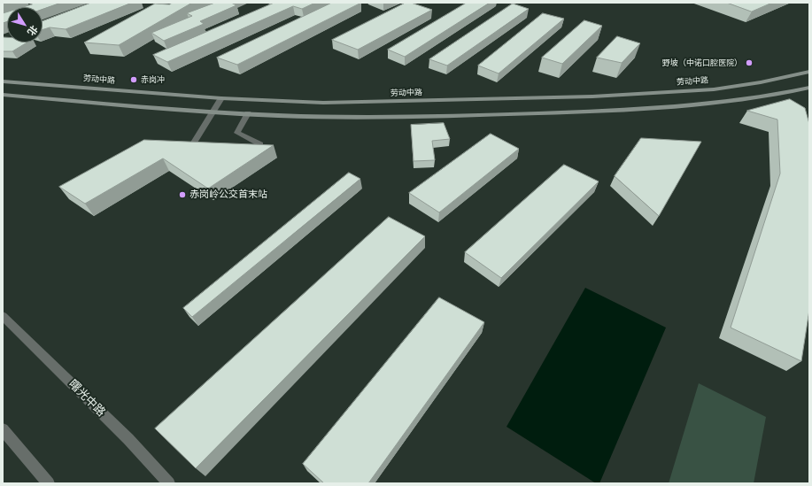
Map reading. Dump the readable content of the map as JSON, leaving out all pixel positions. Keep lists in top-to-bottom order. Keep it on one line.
{"streets":{"main road":["劳动中路"],"street":["曙光中路"]},"places":["野坡（中诺口腔医院）","赤岗冲","赤岗岭公交首末站"],"north":"bottom right"}
